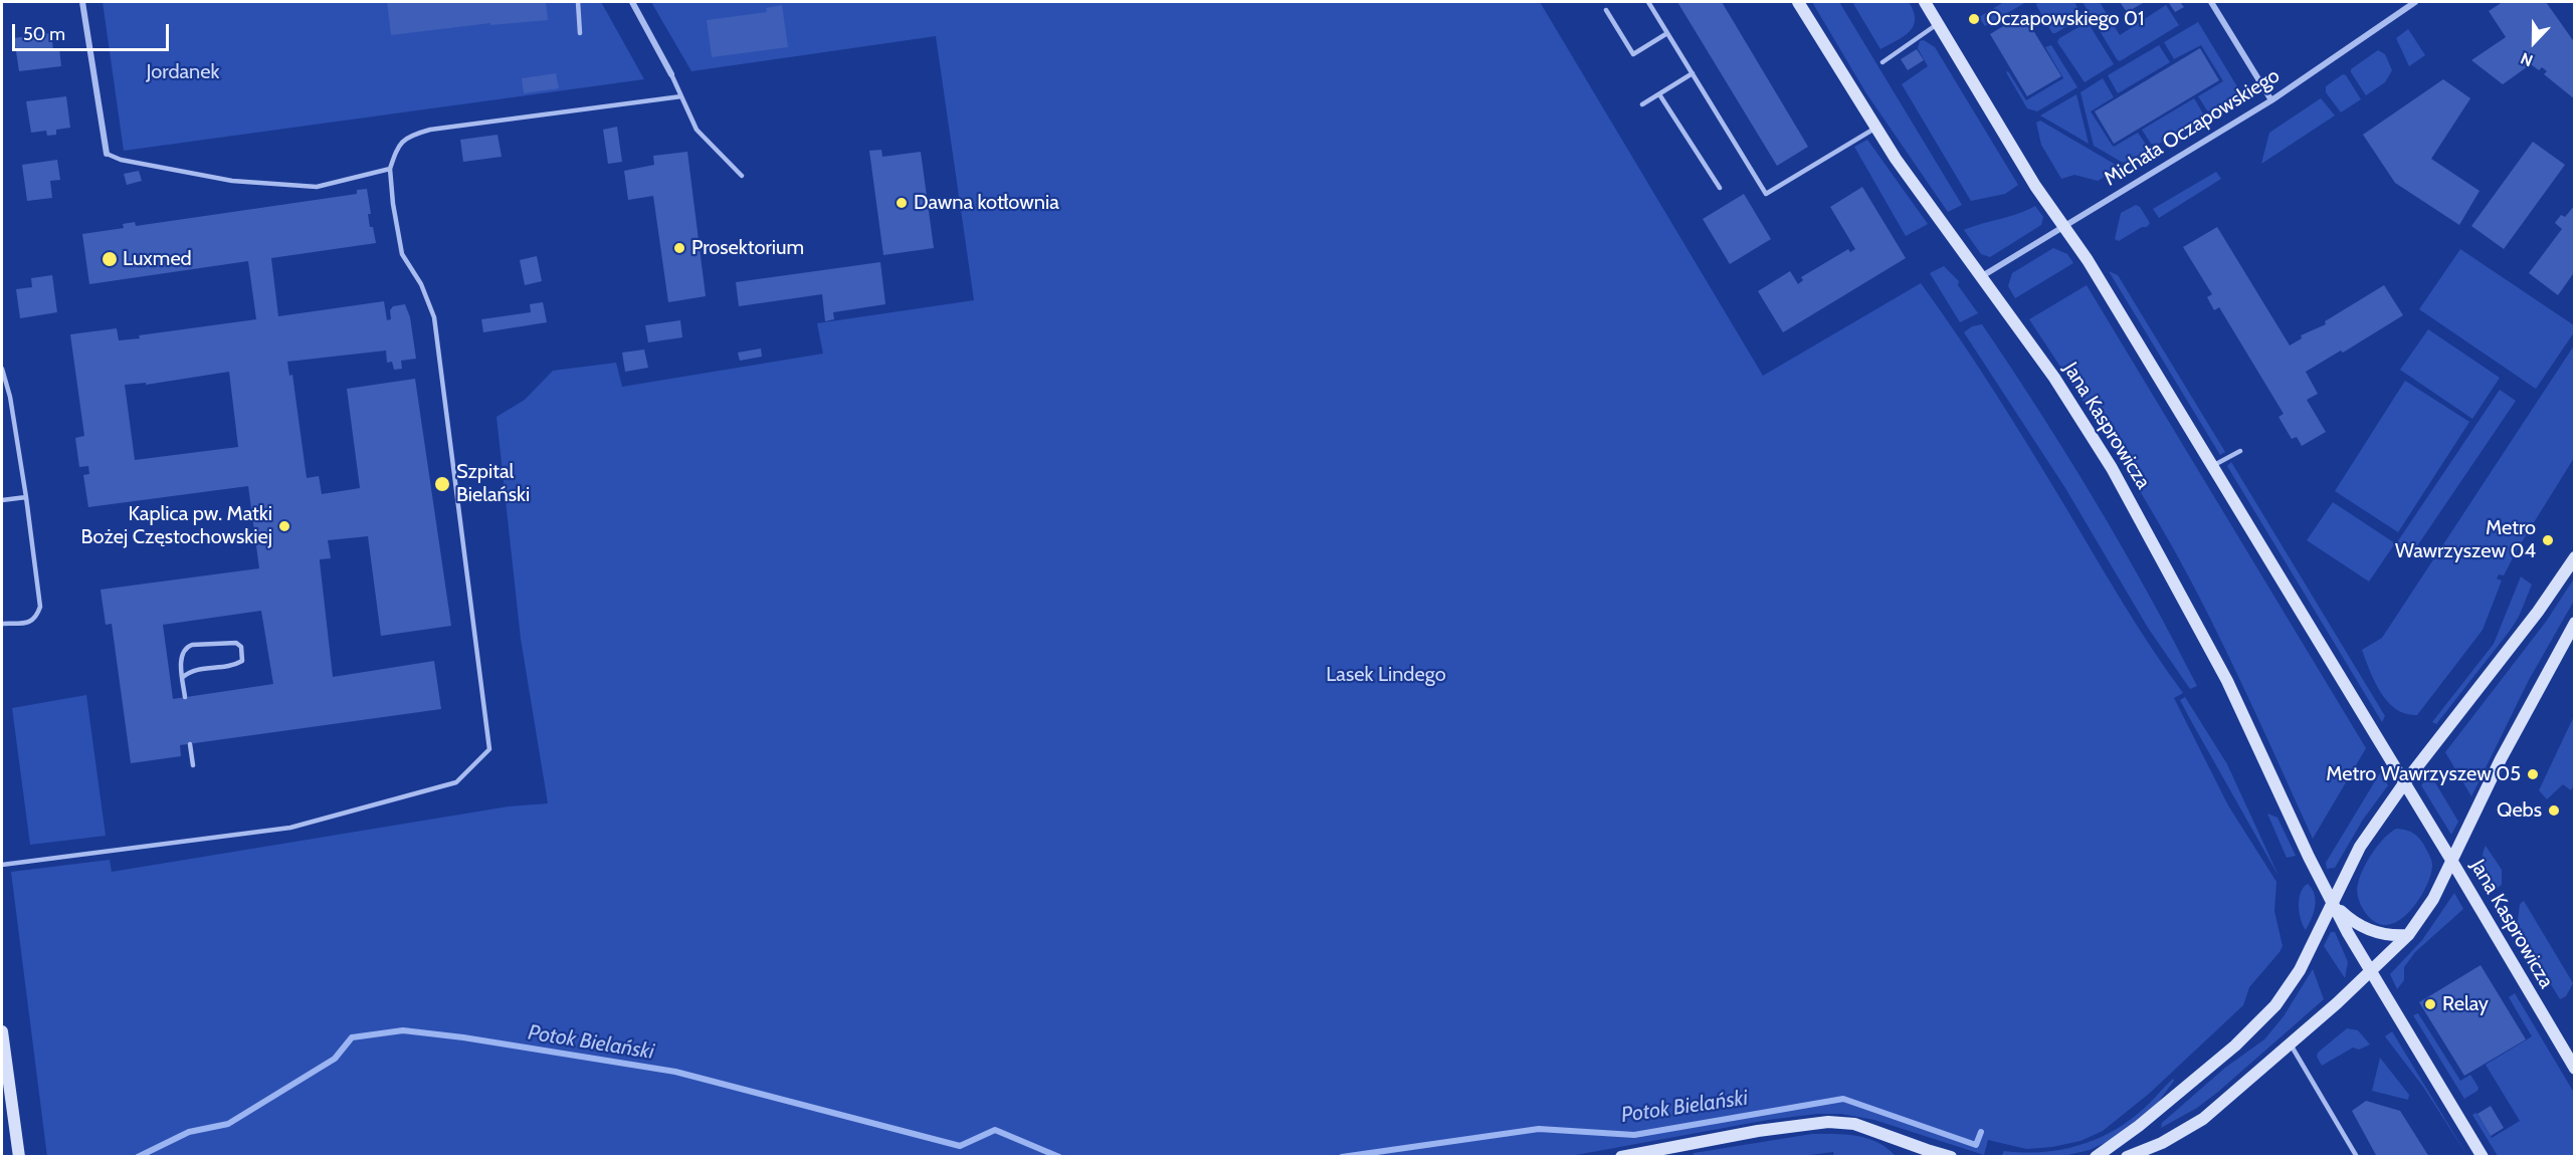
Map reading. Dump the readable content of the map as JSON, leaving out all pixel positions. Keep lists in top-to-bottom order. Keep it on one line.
{"streets":{"street":["Michała Oczapowskiego","Jana Kasprowicza"]},"crossings":[["Michała Oczapowskiego","Jana Kasprowicza"]],"water":["Potok Bielański"],"parks":["Jordanek","Lasek Lindego"],"places":["Oczapowskiego 01","Dawna kotłownia","Prosektorium","Luxmed","Szpital Bielański","Kaplica pw. Matki Bożej Częstochowskiej","Metro Wawrzyszew 04","Metro Wawrzyszew 05","Qebs","Relay"],"scale_bar":"50 m","north":"bottom"}
